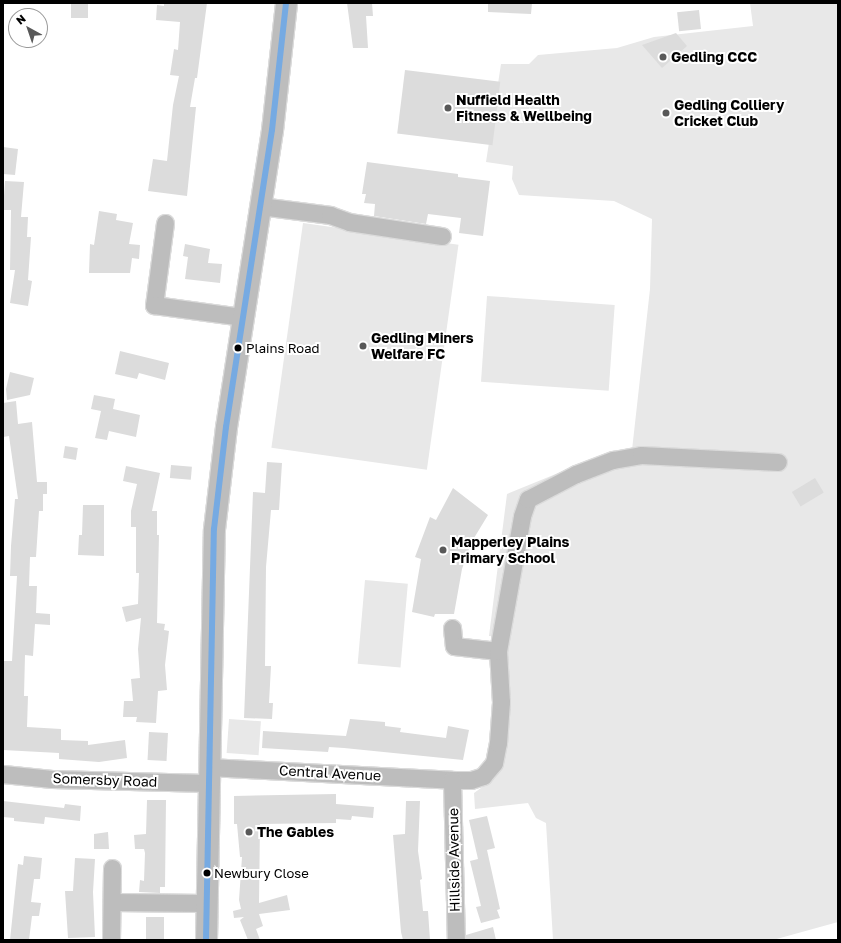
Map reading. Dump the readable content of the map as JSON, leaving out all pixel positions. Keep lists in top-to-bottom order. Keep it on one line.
{"streets":{"street":["Central Avenue","Somersby Road","Hillside Avenue"]},"crossings":[["Central Avenue","Somersby Road"],["Central Avenue","Hillside Avenue"]],"places":["Gedling CCC","Nuffield Health Fitness & Wellbeing","Gedling Colliery Cricket Club","Gedling Miners Welfare FC","Plains Road","Mapperley Plains Primary School","The Gables","Newbury Close"],"north":"top left"}
